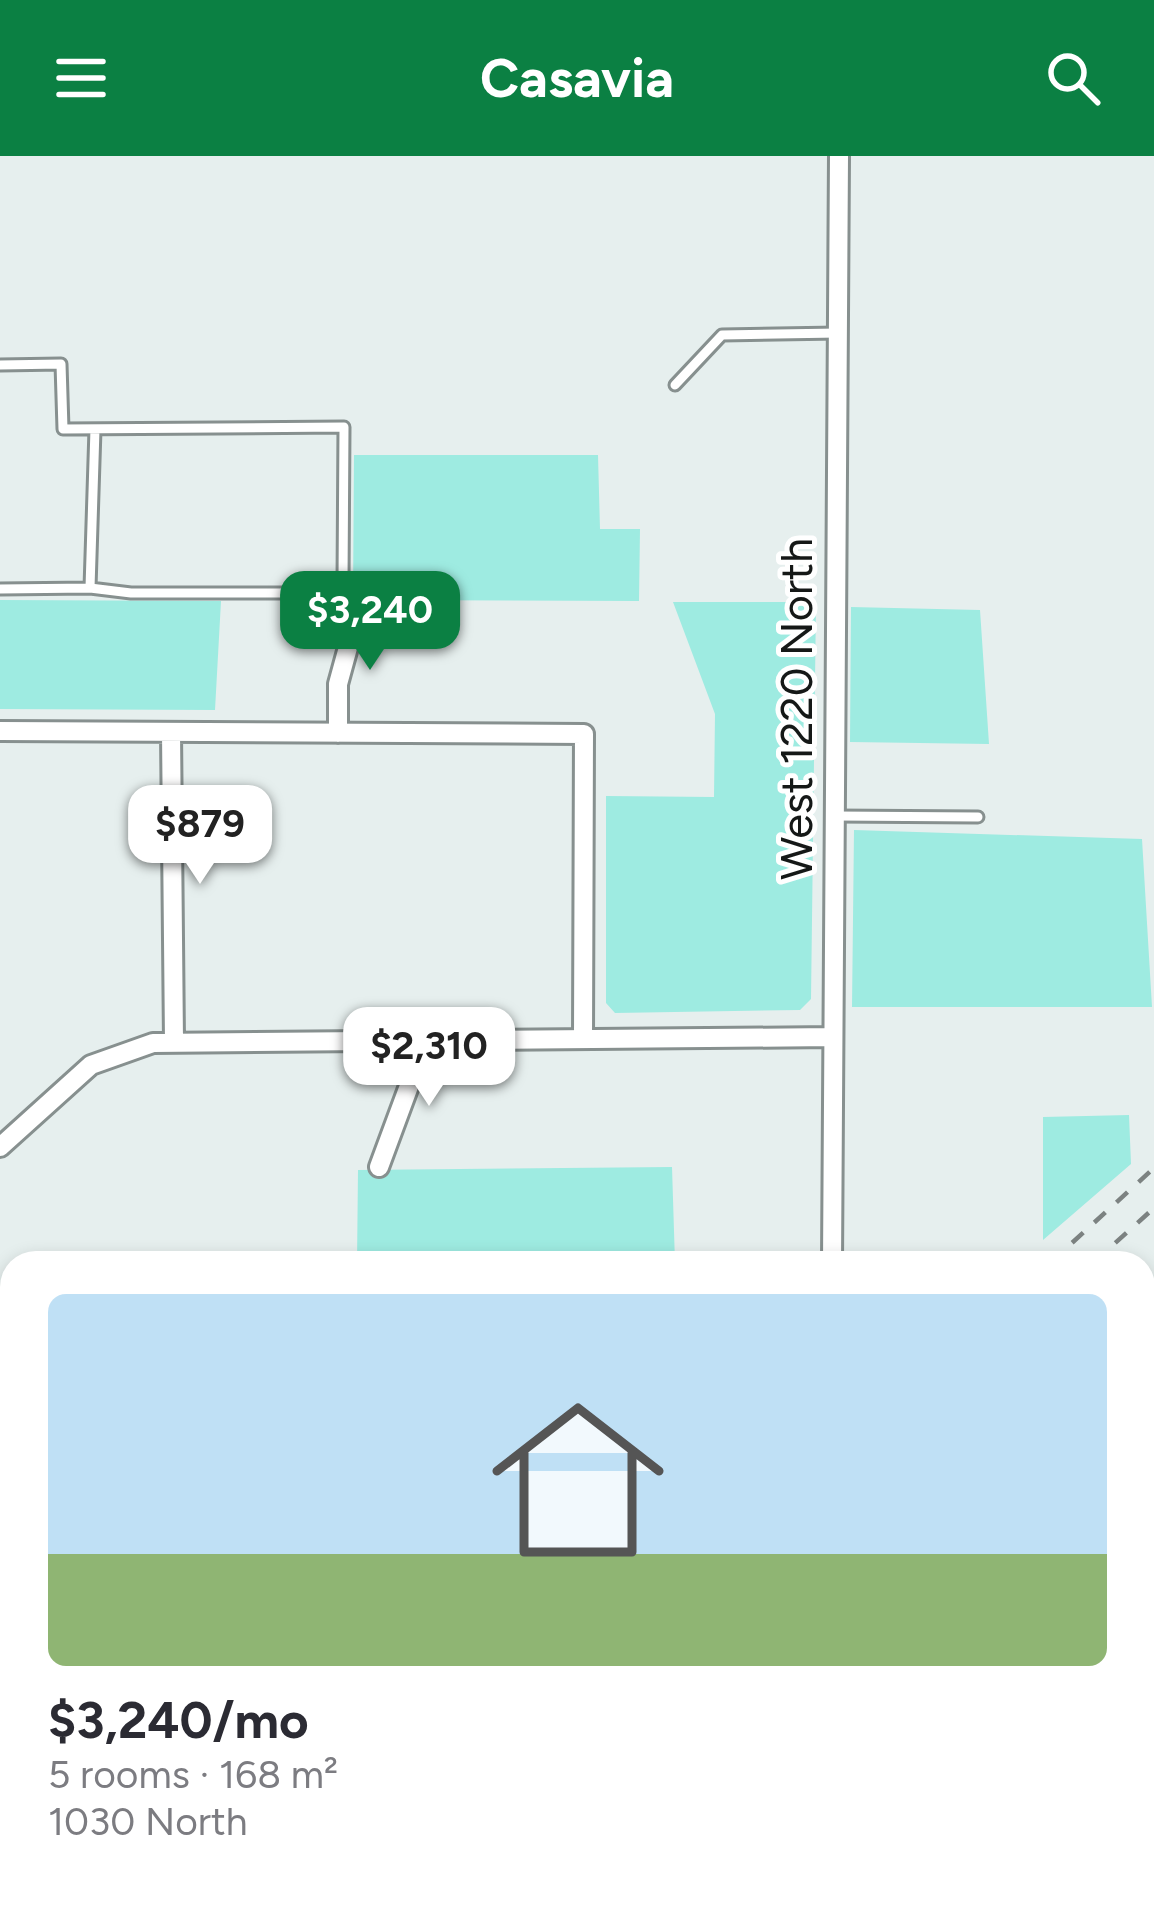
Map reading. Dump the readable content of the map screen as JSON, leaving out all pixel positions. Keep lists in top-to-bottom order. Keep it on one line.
{"streets":{"street":["West 1220 North"]},"page":{"header":"Casavia","price":["$3,240","$879","$2,310"],"list":[{"name":"$3,240/mo","note":"5 rooms · 168 m² · 1030 North"}]}}
